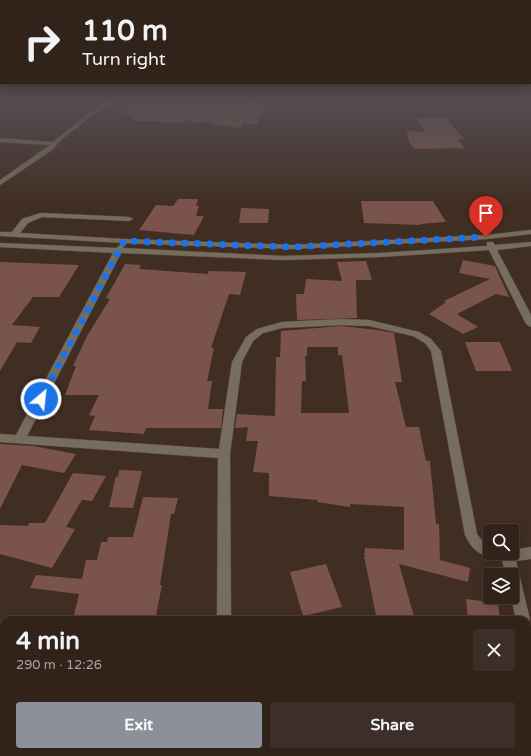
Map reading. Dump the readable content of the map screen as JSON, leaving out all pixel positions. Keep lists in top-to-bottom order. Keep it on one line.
{"page":{"turn":["110 m","Turn right"],"heading":["4 min","290 m · 12:26"],"buttons":["Exit","Share"]}}
